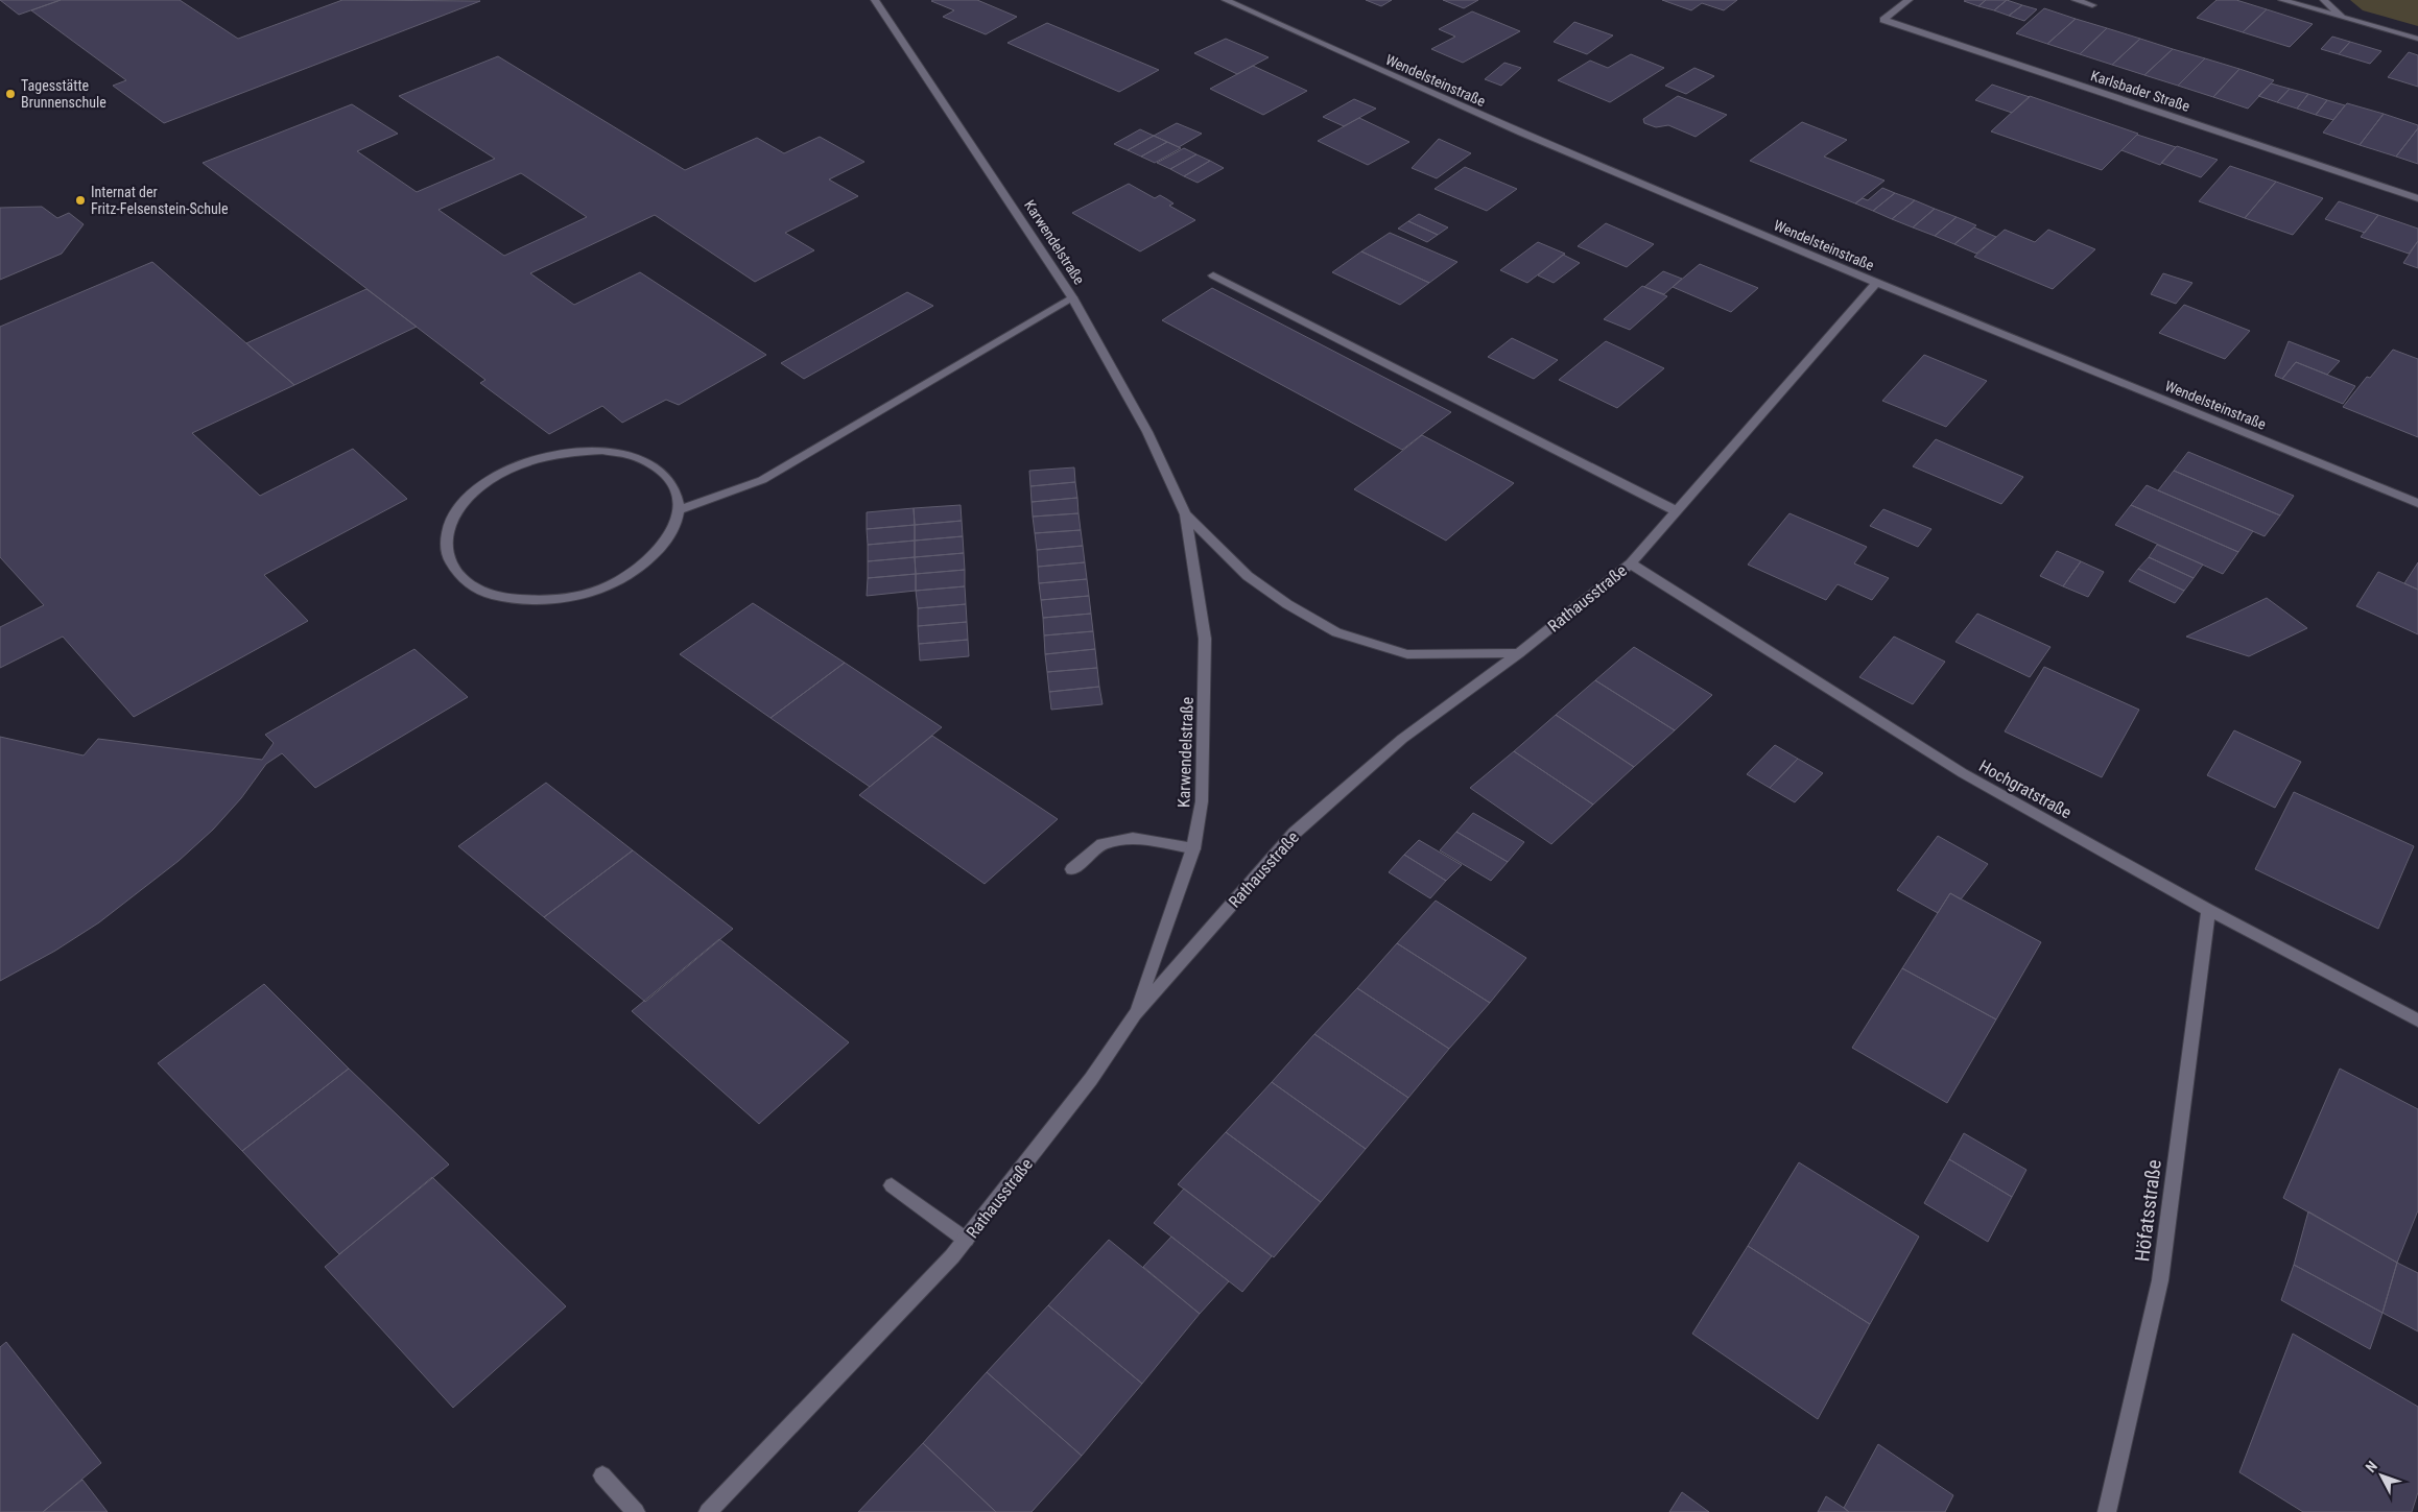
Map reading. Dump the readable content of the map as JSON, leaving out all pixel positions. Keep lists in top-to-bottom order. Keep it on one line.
{"streets":{"street":["Wendelsteinstraße","Karlsbader Straße","Karwendelstraße","Rathausstraße","Hochgratstraße","Höfatsstraße"]},"crossings":[["Wendelsteinstraße","Rathausstraße"],["Karwendelstraße","Rathausstraße"],["Rathausstraße","Hochgratstraße"],["Hochgratstraße","Höfatsstraße"]],"places":["Tagesstätte Brunnenschule","Internat der Fritz-Felsenstein-Schule"],"north":"top left"}
